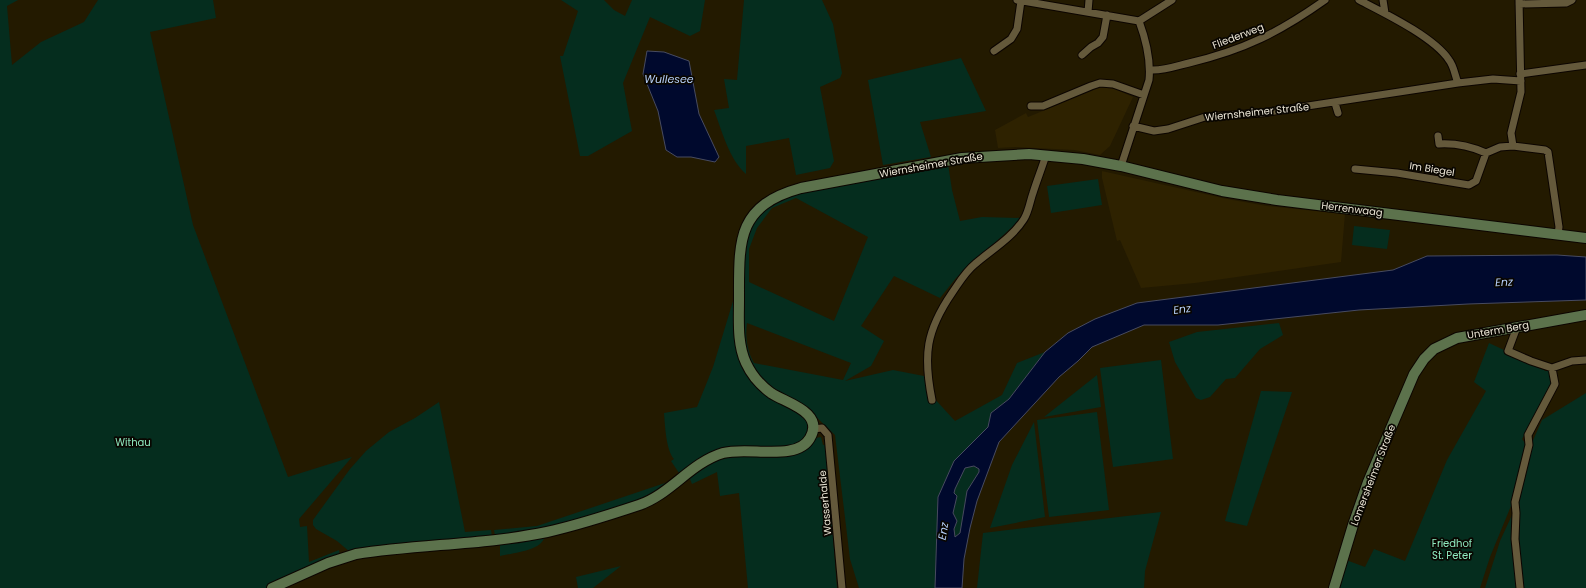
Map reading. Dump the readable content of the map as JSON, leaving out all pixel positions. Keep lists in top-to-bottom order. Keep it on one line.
{"streets":{"main road":["Wiernsheimer Straße","Herrenwaag","Unterm Berg","Lomersheimer Straße"],"street":["Fliederweg","Im Biegel","Wasserhalde"]},"crossings":[["Wiernsheimer Straße","Herrenwaag"],["Wiernsheimer Straße","Wasserhalde"],["Unterm Berg","Lomersheimer Straße"]],"water":["Wullesee","Enz"],"parks":["Withau","Friedhof St. Peter"]}
